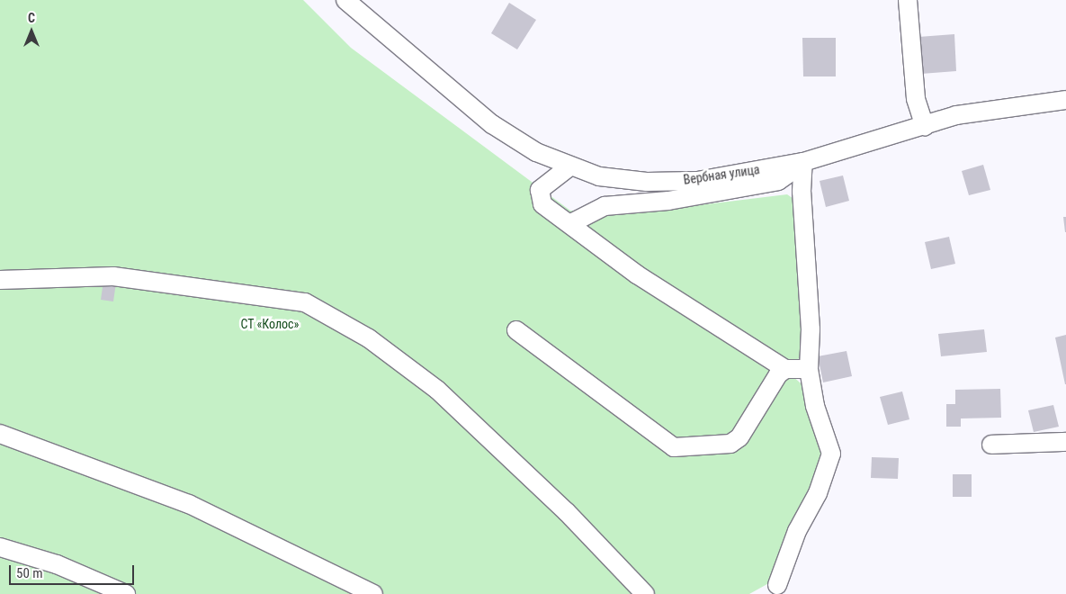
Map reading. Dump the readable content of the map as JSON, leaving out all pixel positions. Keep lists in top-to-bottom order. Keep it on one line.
{"streets":{"street":["Вербная улица"]},"parks":["СТ «Колос»"],"scale_bar":"50 m","north":"top"}
